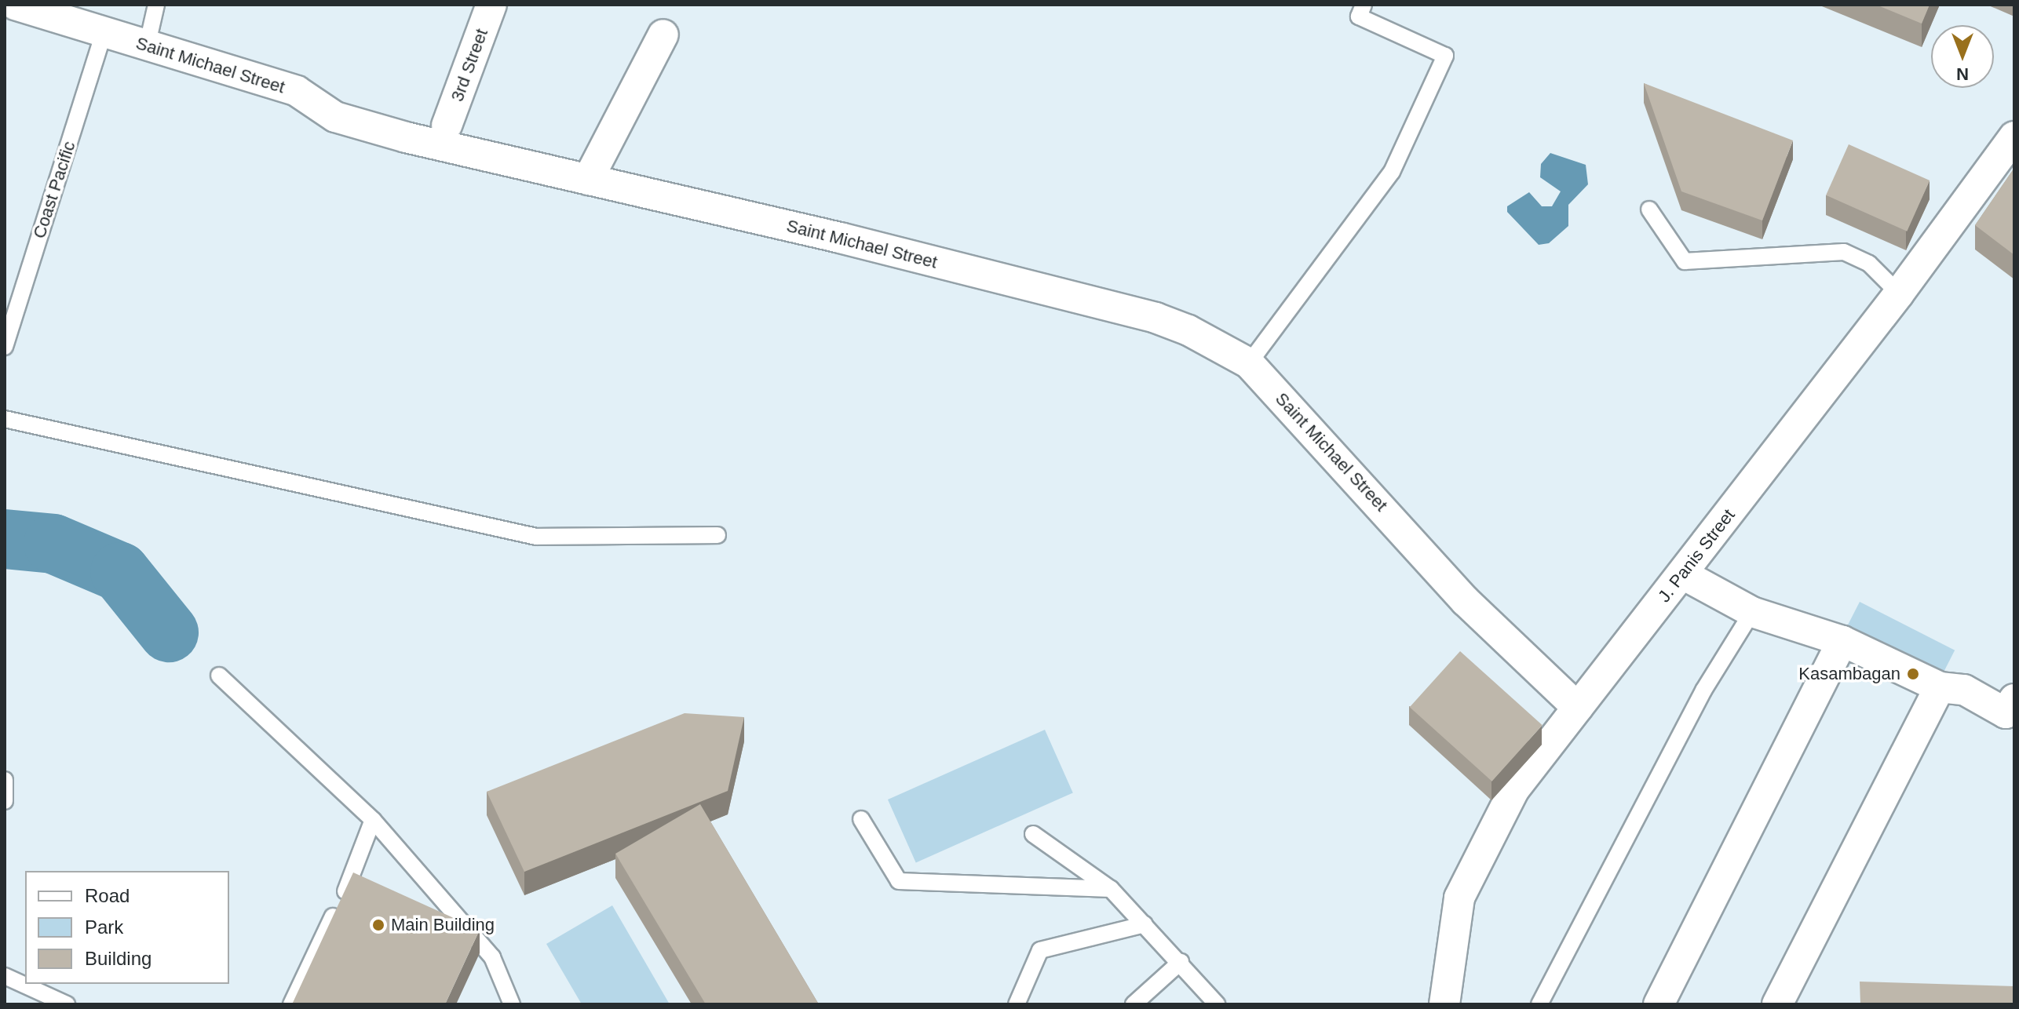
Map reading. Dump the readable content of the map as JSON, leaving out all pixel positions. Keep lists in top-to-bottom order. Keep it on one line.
{"streets":{"street":["Saint Michael Street","3rd Street","J. Panis Street"],"lane":["Coast Pacific"]},"crossings":[["Saint Michael Street","Coast Pacific"],["Saint Michael Street","J. Panis Street"]],"places":["Kasambagan","Main Building"],"legend":["Road","Park","Building"],"north":"bottom"}
